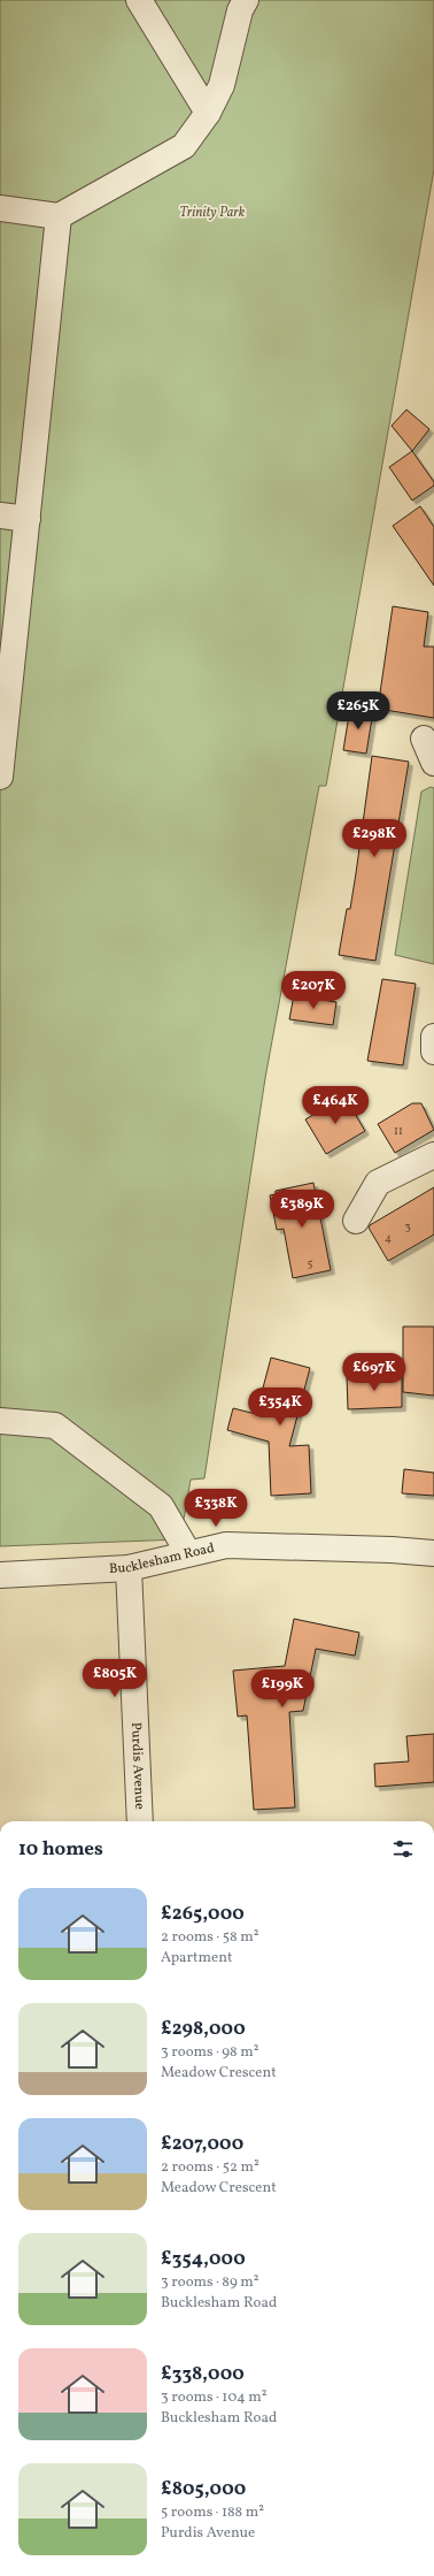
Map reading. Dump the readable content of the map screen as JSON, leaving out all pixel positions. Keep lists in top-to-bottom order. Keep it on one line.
{"streets":{"street":["Bucklesham Road","Purdis Avenue"]},"crossings":[["Bucklesham Road","Purdis Avenue"]],"parks":["Trinity Park"],"house_numbers":["11","3","4","5"],"page":{"price":["£265K","£298K","£207K","£464K","£389K","£697K","£354K","£338K","£805K","£199K"],"heading":"10 homes","list":[{"name":"£265,000","note":"2 rooms · 58 m² · Apartment"},{"name":"£298,000","note":"3 rooms · 98 m² · Meadow Crescent"},{"name":"£207,000","note":"2 rooms · 52 m² · Meadow Crescent"},{"name":"£354,000","note":"3 rooms · 89 m² · Bucklesham Road"},{"name":"£338,000","note":"3 rooms · 104 m² · Bucklesham Road"},{"name":"£805,000","note":"5 rooms · 188 m² · Purdis Avenue"}]}}
